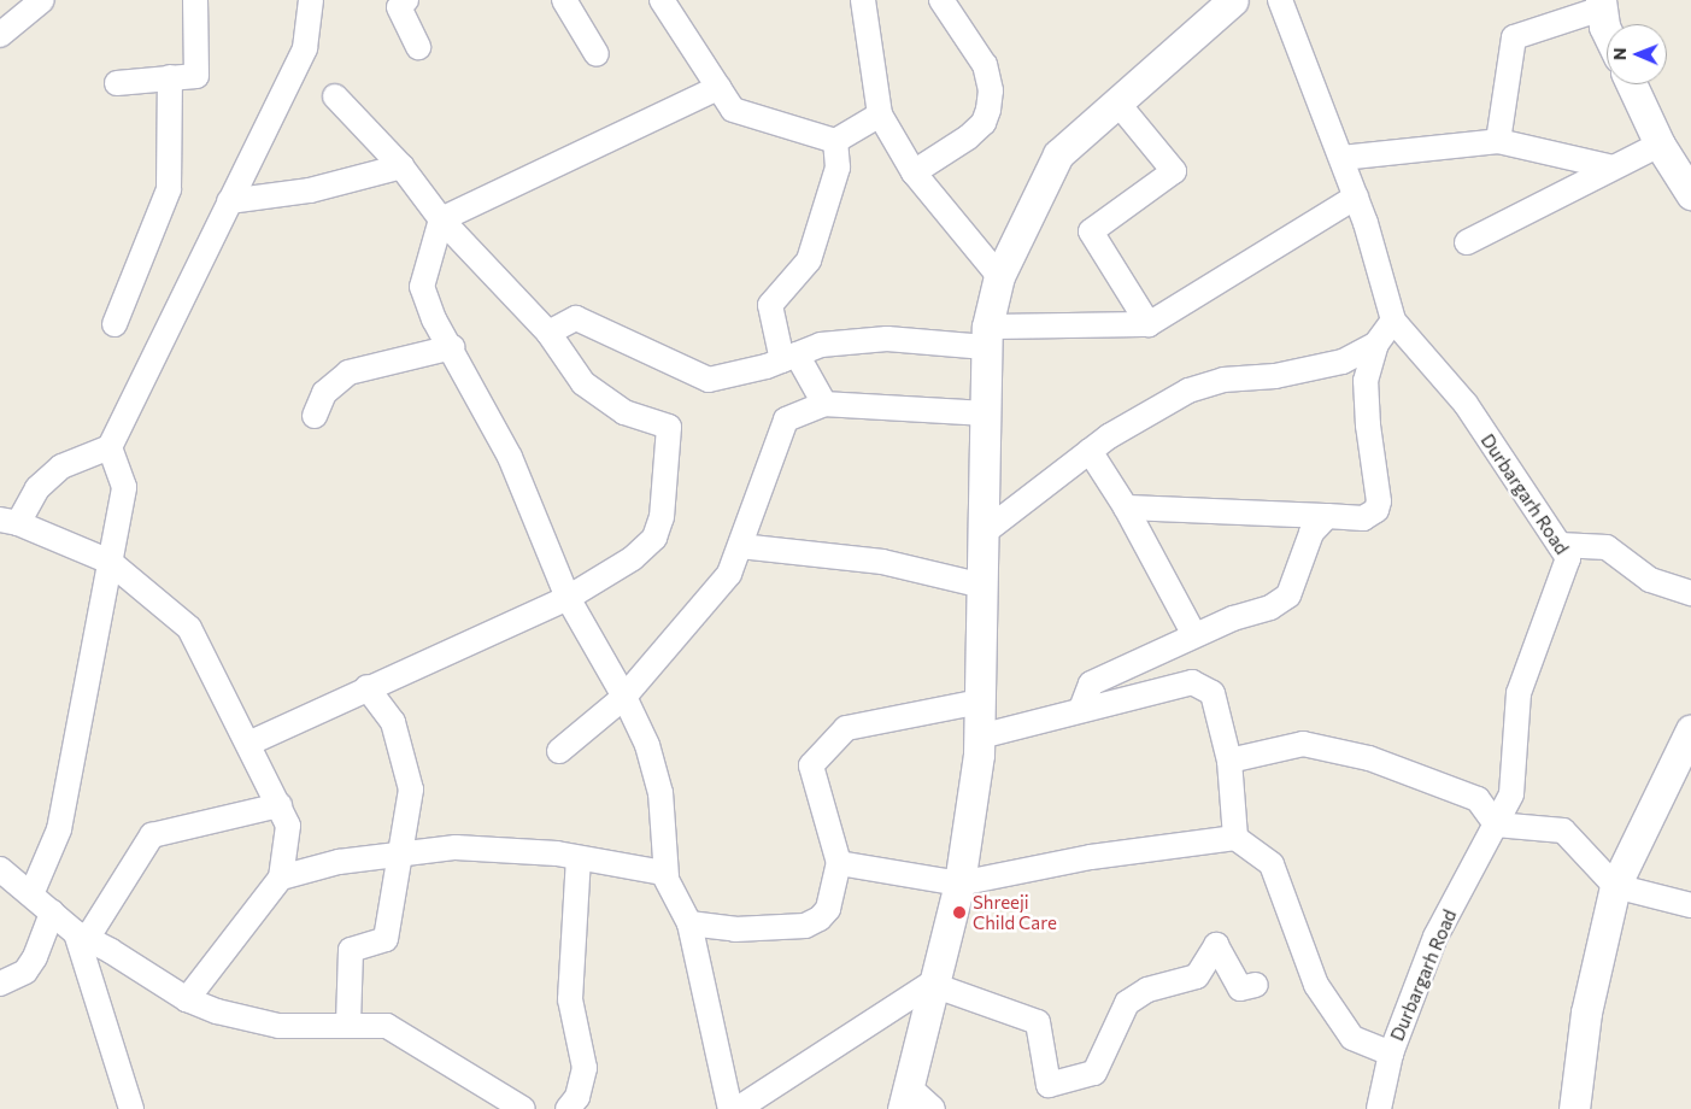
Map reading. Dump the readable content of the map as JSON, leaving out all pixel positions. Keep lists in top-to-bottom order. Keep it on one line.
{"streets":{"street":["Durbargarh Road"]},"places":["Shreeji Child Care"],"north":"left"}
